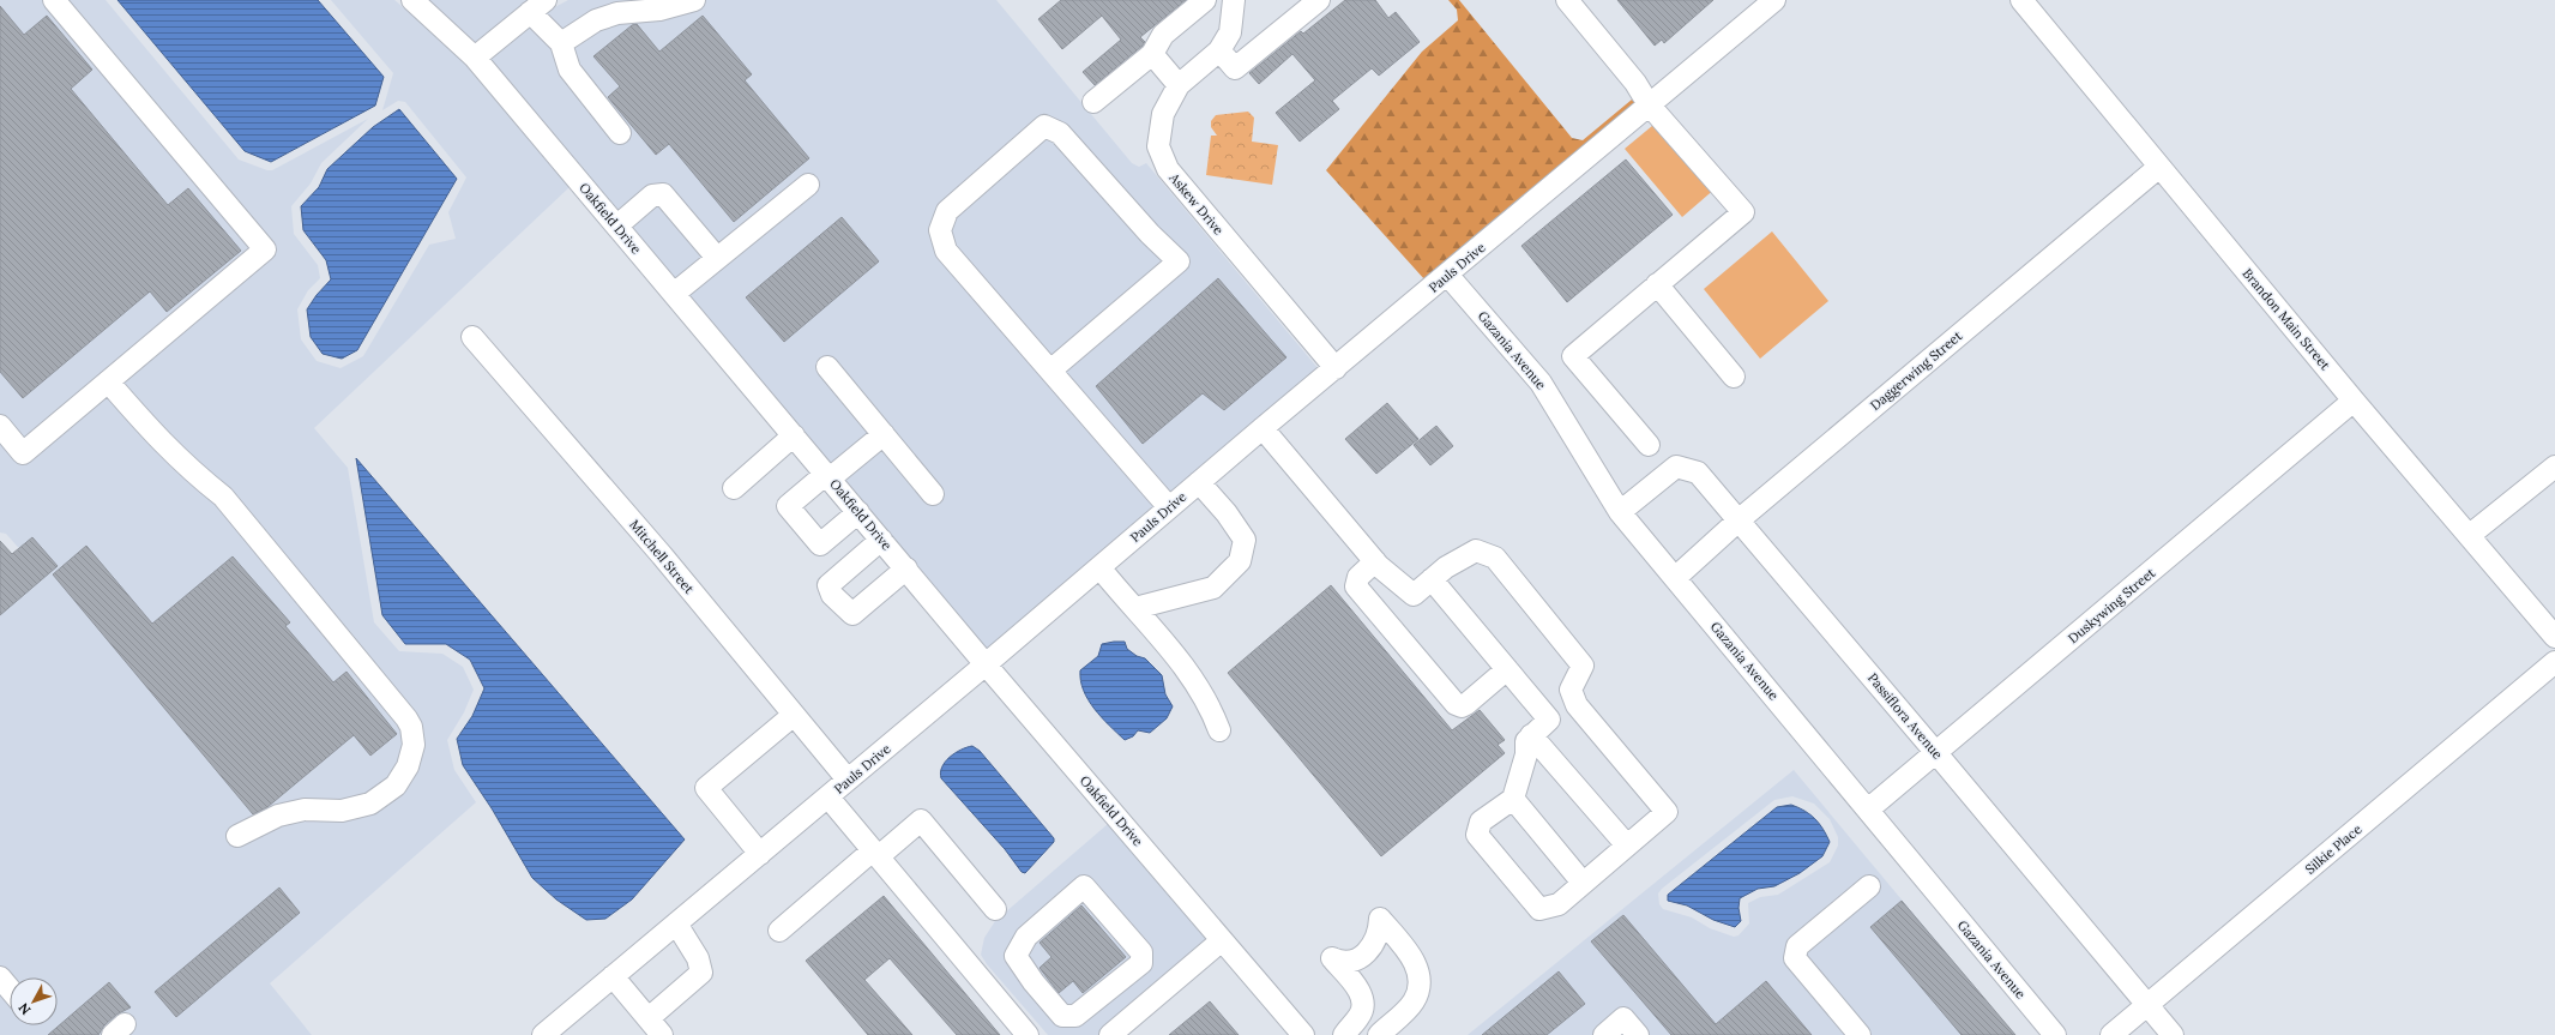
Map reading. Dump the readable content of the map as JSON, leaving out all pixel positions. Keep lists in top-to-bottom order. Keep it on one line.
{"streets":{"street":["Askew Drive","Oakfield Drive","Pauls Drive","Brandon Main Street","Gazania Avenue","Daggerwing Street","Mitchell Street","Duskywing Street","Passiflora Avenue","Silkie Place"]},"crossings":[["Askew Drive","Pauls Drive"],["Oakfield Drive","Pauls Drive"],["Pauls Drive","Gazania Avenue"],["Pauls Drive","Mitchell Street"],["Brandon Main Street","Daggerwing Street"],["Brandon Main Street","Duskywing Street"],["Gazania Avenue","Daggerwing Street"],["Gazania Avenue","Duskywing Street"],["Gazania Avenue","Passiflora Avenue"],["Daggerwing Street","Passiflora Avenue"],["Duskywing Street","Passiflora Avenue"],["Passiflora Avenue","Silkie Place"]],"north":"bottom left"}
